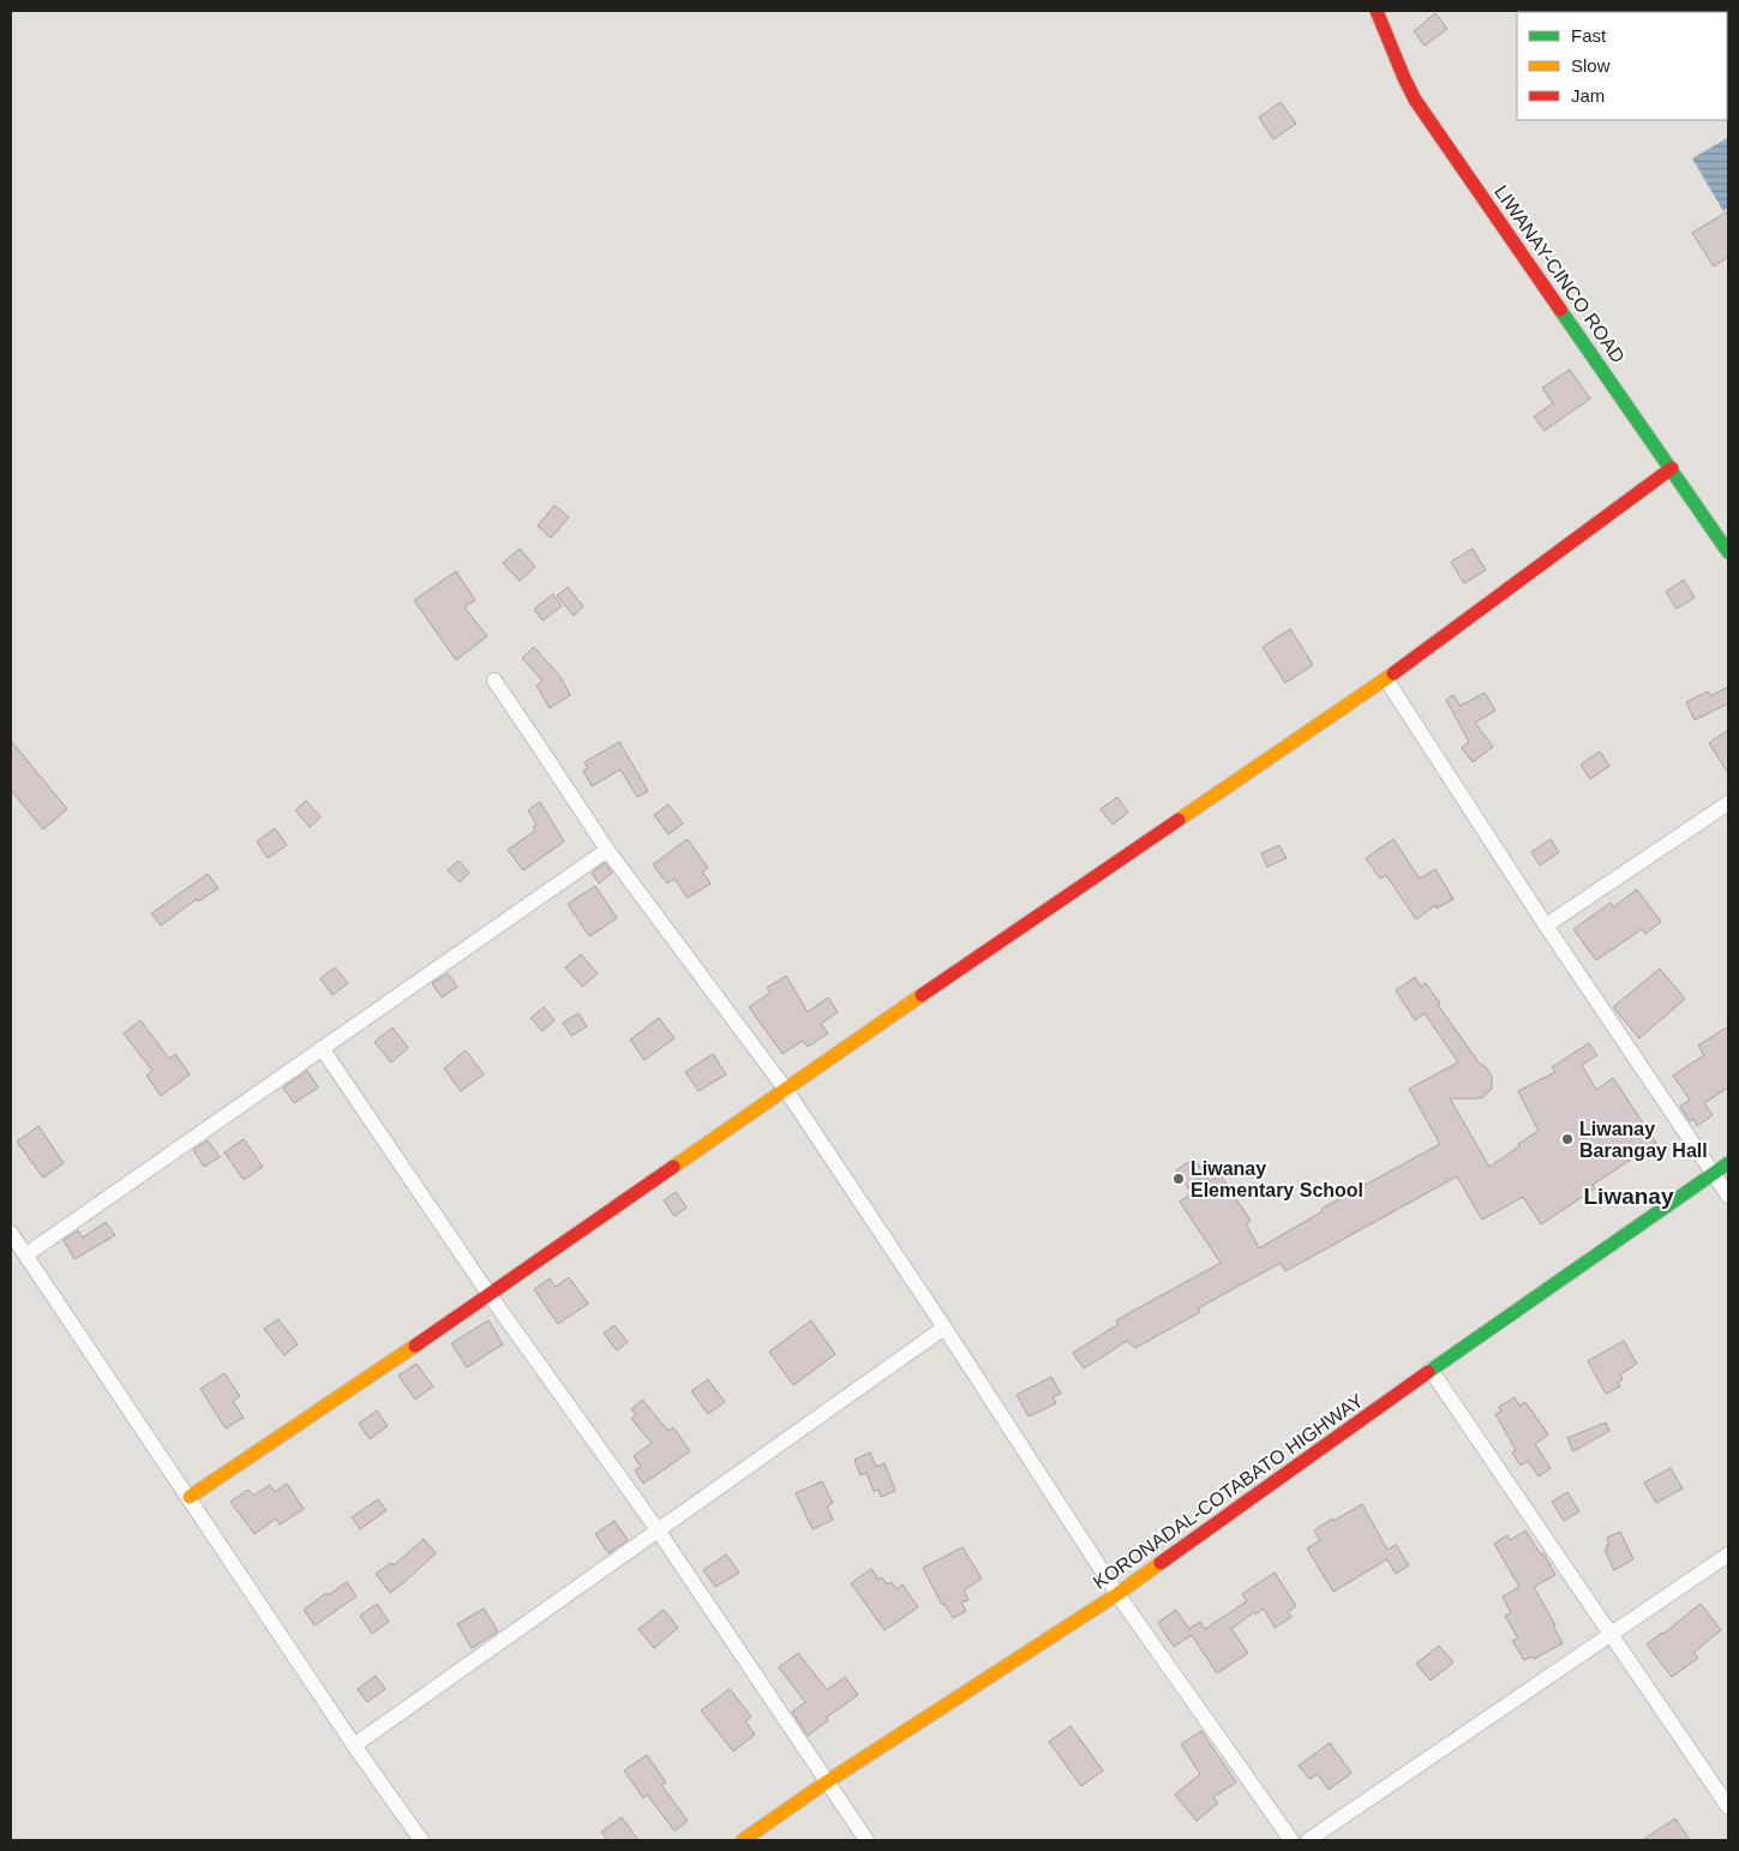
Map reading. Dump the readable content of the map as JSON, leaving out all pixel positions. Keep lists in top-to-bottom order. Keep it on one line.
{"streets":{"main road":["LIWANAY-CINCO ROAD","KORONADAL-COTABATO HIGHWAY"]},"districts":["Liwanay"],"places":["Liwanay Barangay Hall","Liwanay Elementary School"],"legend":["Fast","Slow","Jam"]}
